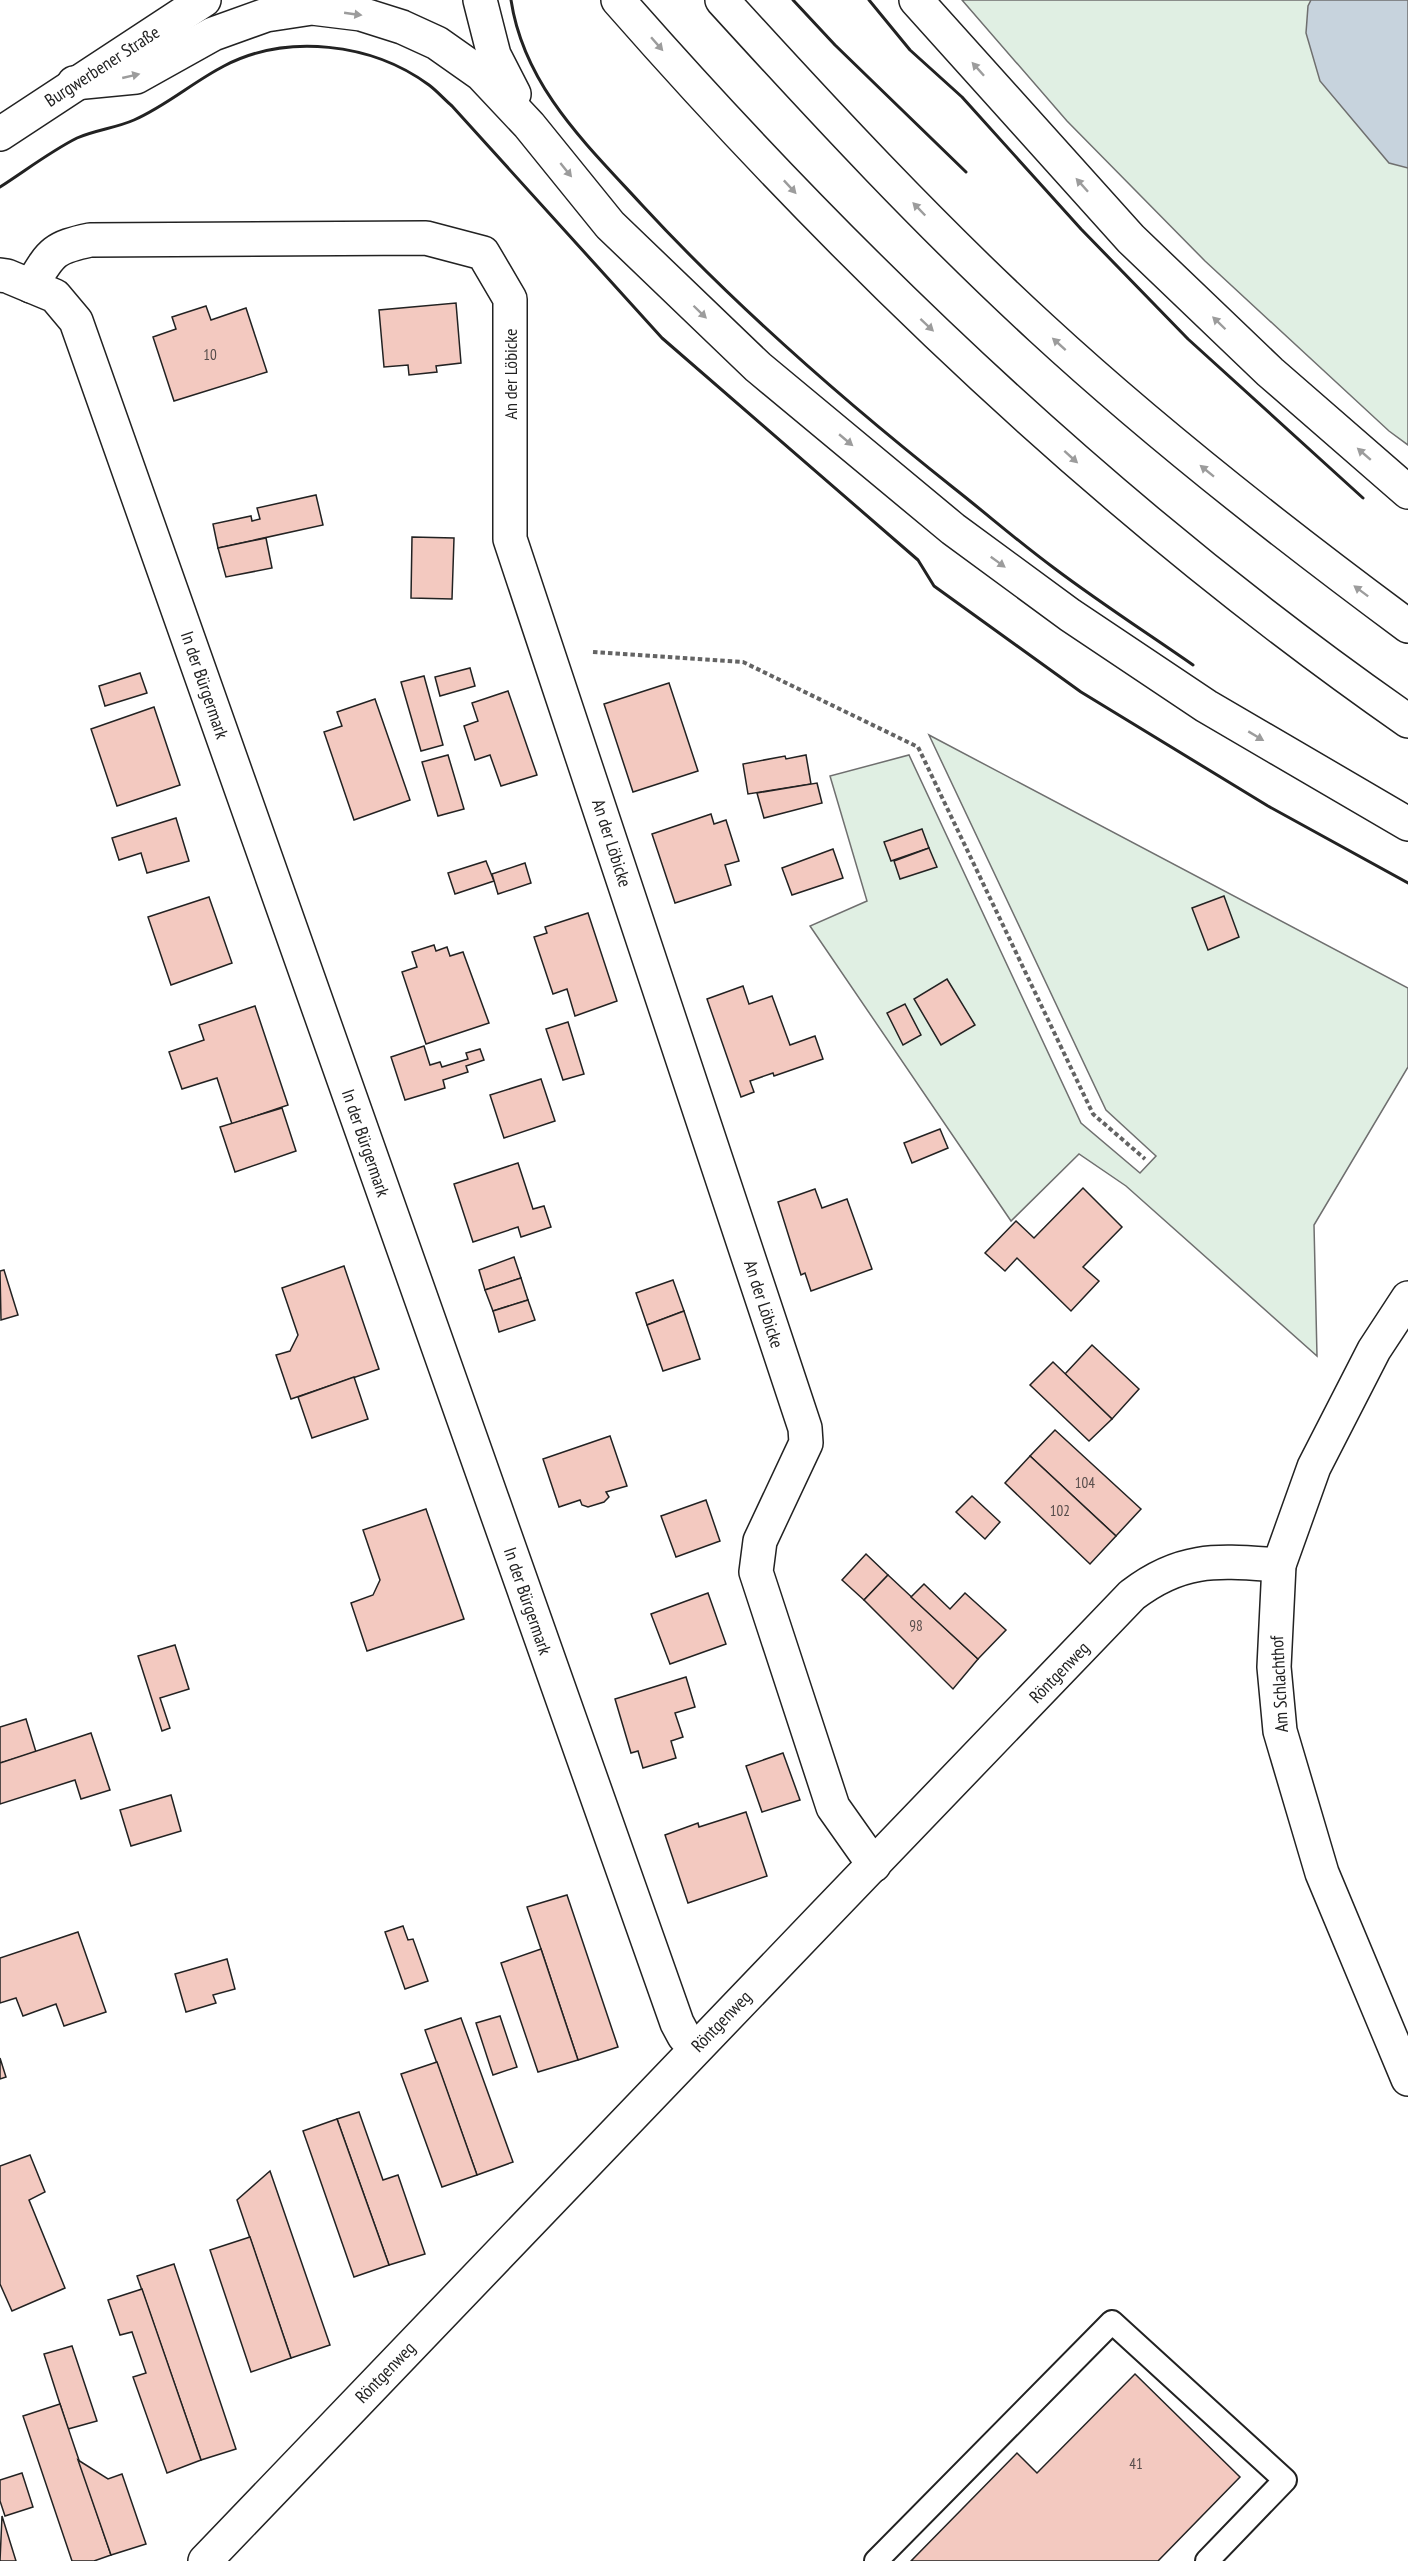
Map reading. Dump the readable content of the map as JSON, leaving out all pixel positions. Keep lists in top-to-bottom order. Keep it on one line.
{"streets":{"main road":["Burgwerbener Straße","An der Löbicke","In der Bürgermark","Röntgenweg","Am Schlachthof"]},"crossings":[["An der Löbicke","In der Bürgermark"],["An der Löbicke","Röntgenweg"],["In der Bürgermark","Röntgenweg"],["Röntgenweg","Am Schlachthof"]],"house_numbers":["10","104","102","98","41"]}
